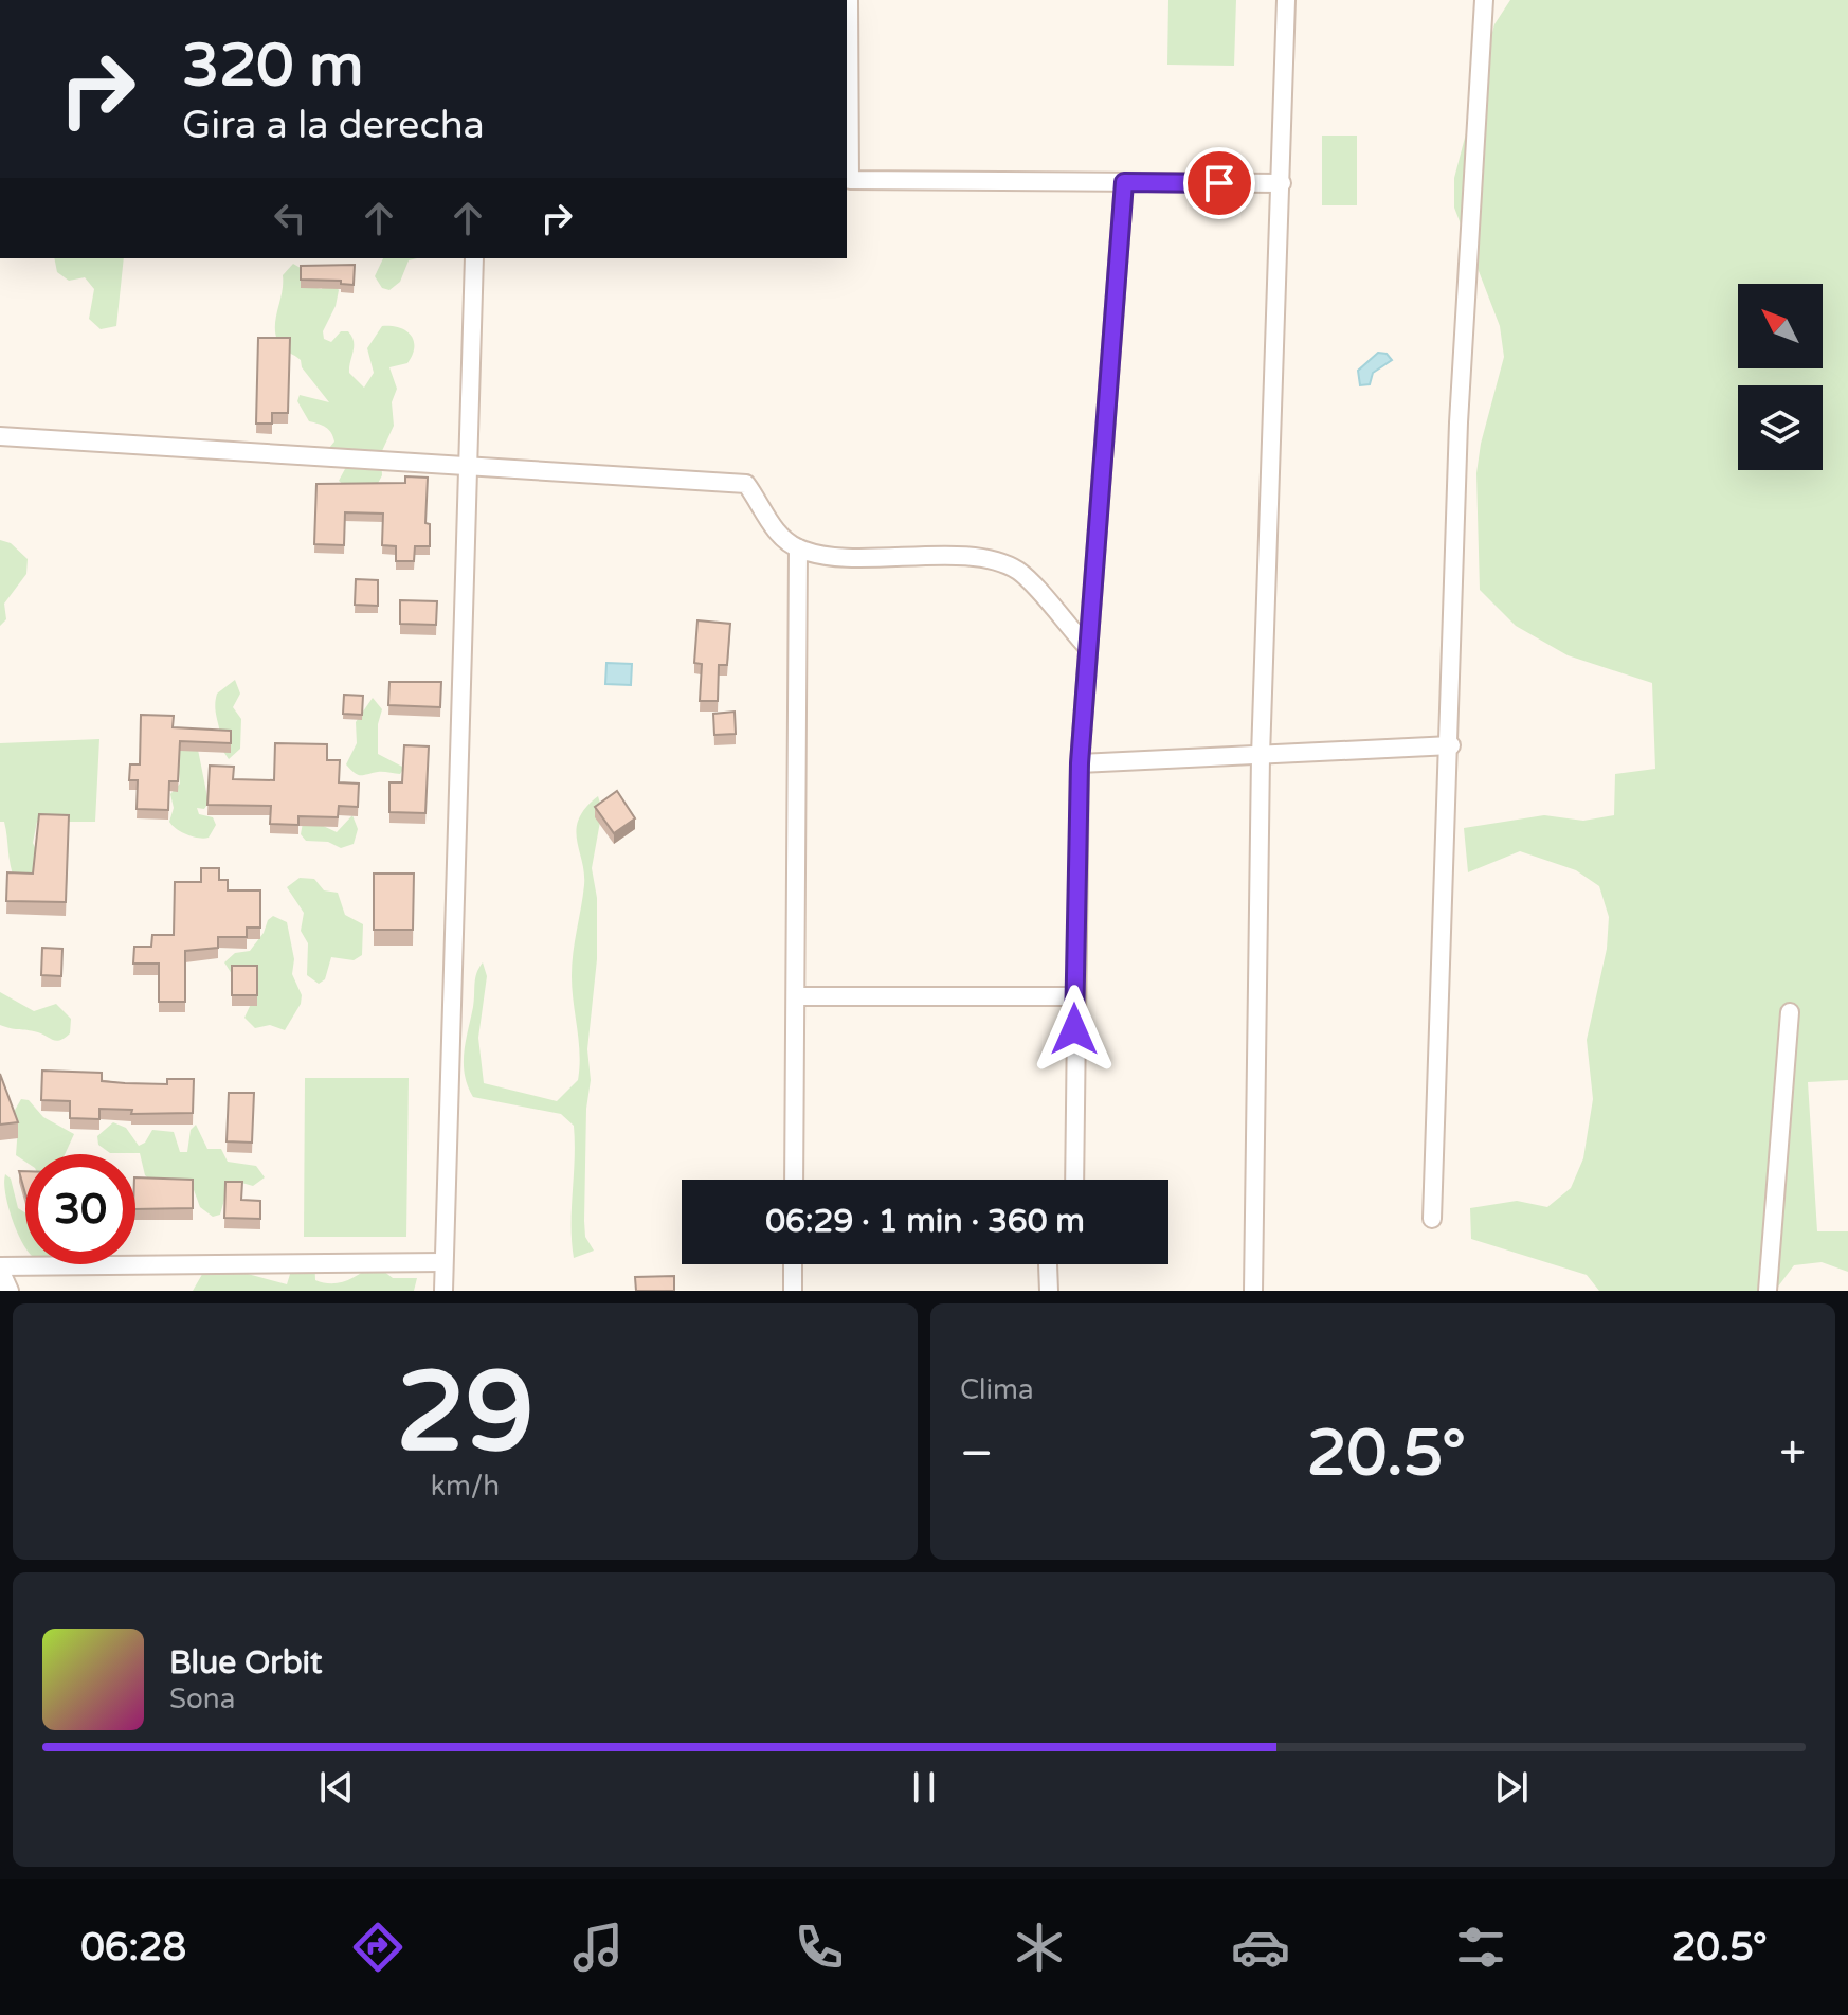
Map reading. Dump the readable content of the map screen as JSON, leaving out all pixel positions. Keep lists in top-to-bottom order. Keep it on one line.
{"north":"top left","page":{"turn":["320 m","Gira a la derecha"],"limit":"30","trip":"06:29 · 1 min · 360 m","tile":[["29","km/h"],"Clima"],"heat":["−","20.5°","+"],"song":["Blue Orbit","Sona"],"tabs":["06:28","20.5°"]}}
